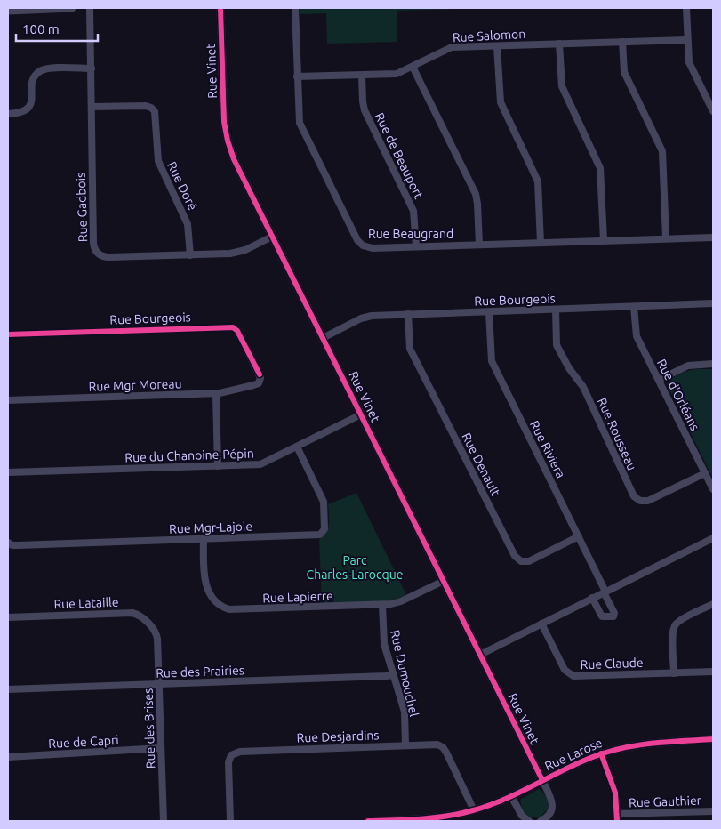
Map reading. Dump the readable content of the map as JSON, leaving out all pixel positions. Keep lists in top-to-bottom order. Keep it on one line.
{"streets":{"street":["Rue Salomon","Rue Vinet","Rue de Beauport","Rue Doré","Rue Gadbois","Rue Beaugrand","Rue Bourgeois","Rue Mgr Moreau","Rue d'Orléans","Rue Rousseau","Rue Riviera","Rue du Chanoine-Pépin","Rue Denault","Rue Mgr-Lajoie","Rue Lapierre","Rue Lataille","Rue Claude","Rue des Prairies","Rue Dumouchel","Rue des Brises","Rue Desjardins","Rue de Capri","Rue Larose","Rue Gauthier"]},"crossings":[["Rue Salomon","Rue de Beauport"],["Rue Salomon","Rue Beaugrand"],["Rue Vinet","Rue Gadbois"],["Rue Vinet","Rue Bourgeois"],["Rue Vinet","Rue du Chanoine-Pépin"],["Rue Vinet","Rue Lapierre"],["Rue Vinet","Rue Larose"],["Rue de Beauport","Rue Beaugrand"],["Rue Doré","Rue Gadbois"],["Rue Bourgeois","Rue Mgr Moreau"],["Rue Bourgeois","Rue d'Orléans"],["Rue Bourgeois","Rue Rousseau"],["Rue Bourgeois","Rue Riviera"],["Rue Bourgeois","Rue Denault"],["Rue d'Orléans","Rue Rousseau"],["Rue Riviera","Rue Denault"],["Rue du Chanoine-Pépin","Rue Mgr-Lajoie"],["Rue Mgr-Lajoie","Rue Lapierre"],["Rue Lapierre","Rue Dumouchel"],["Rue Lataille","Rue des Brises"],["Rue des Prairies","Rue Dumouchel"],["Rue des Prairies","Rue des Brises"],["Rue Dumouchel","Rue Desjardins"],["Rue des Brises","Rue de Capri"],["Rue Desjardins","Rue Larose"]],"parks":["Parc Charles-Larocque"],"scale_bar":"100 m"}
